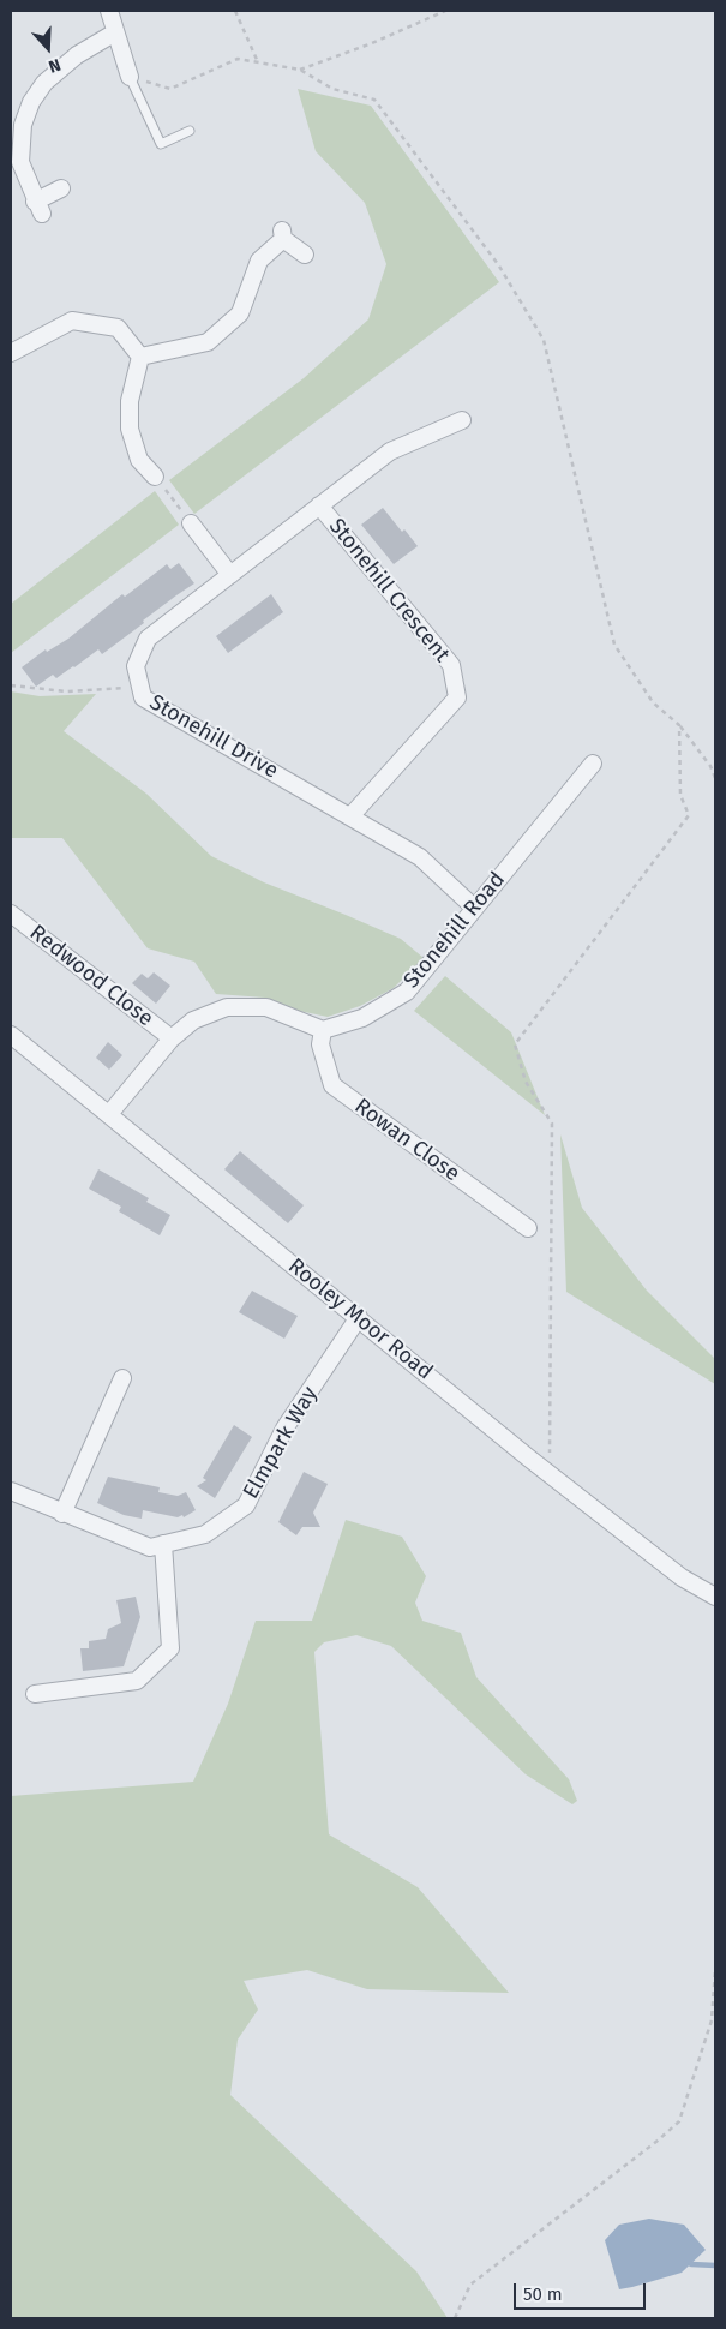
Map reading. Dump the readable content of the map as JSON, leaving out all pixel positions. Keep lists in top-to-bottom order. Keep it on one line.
{"streets":{"street":["Stonehill Crescent","Stonehill Drive","Stonehill Road","Redwood Close","Rowan Close","Rooley Moor Road","Elmpark Way"]},"crossings":[["Stonehill Crescent","Stonehill Drive"],["Stonehill Drive","Stonehill Road"],["Stonehill Road","Rowan Close"],["Rooley Moor Road","Elmpark Way"]],"scale_bar":"50 m","north":"bottom"}
